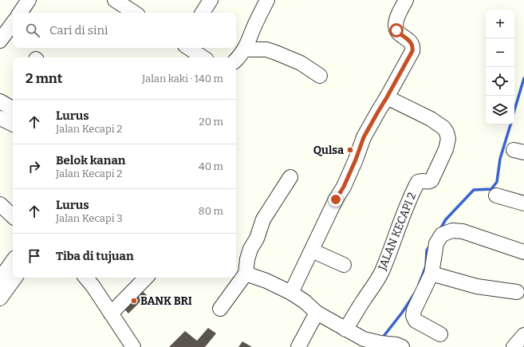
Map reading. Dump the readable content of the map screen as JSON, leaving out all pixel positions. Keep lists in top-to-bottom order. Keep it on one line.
{"streets":{"street":["JALAN KECAPI 2"]},"places":["Qulsa","BANK BRI"],"page":{"map_buttons":["+","−"],"search":"Cari di sini","heading":["2 mnt","Jalan kaki · 140 m"],"list":[["Lurus","Jalan Kecapi 2","20 m"],["Belok kanan","Jalan Kecapi 2","40 m"],["Lurus","Jalan Kecapi 3","80 m"],"Tiba di tujuan"]}}
